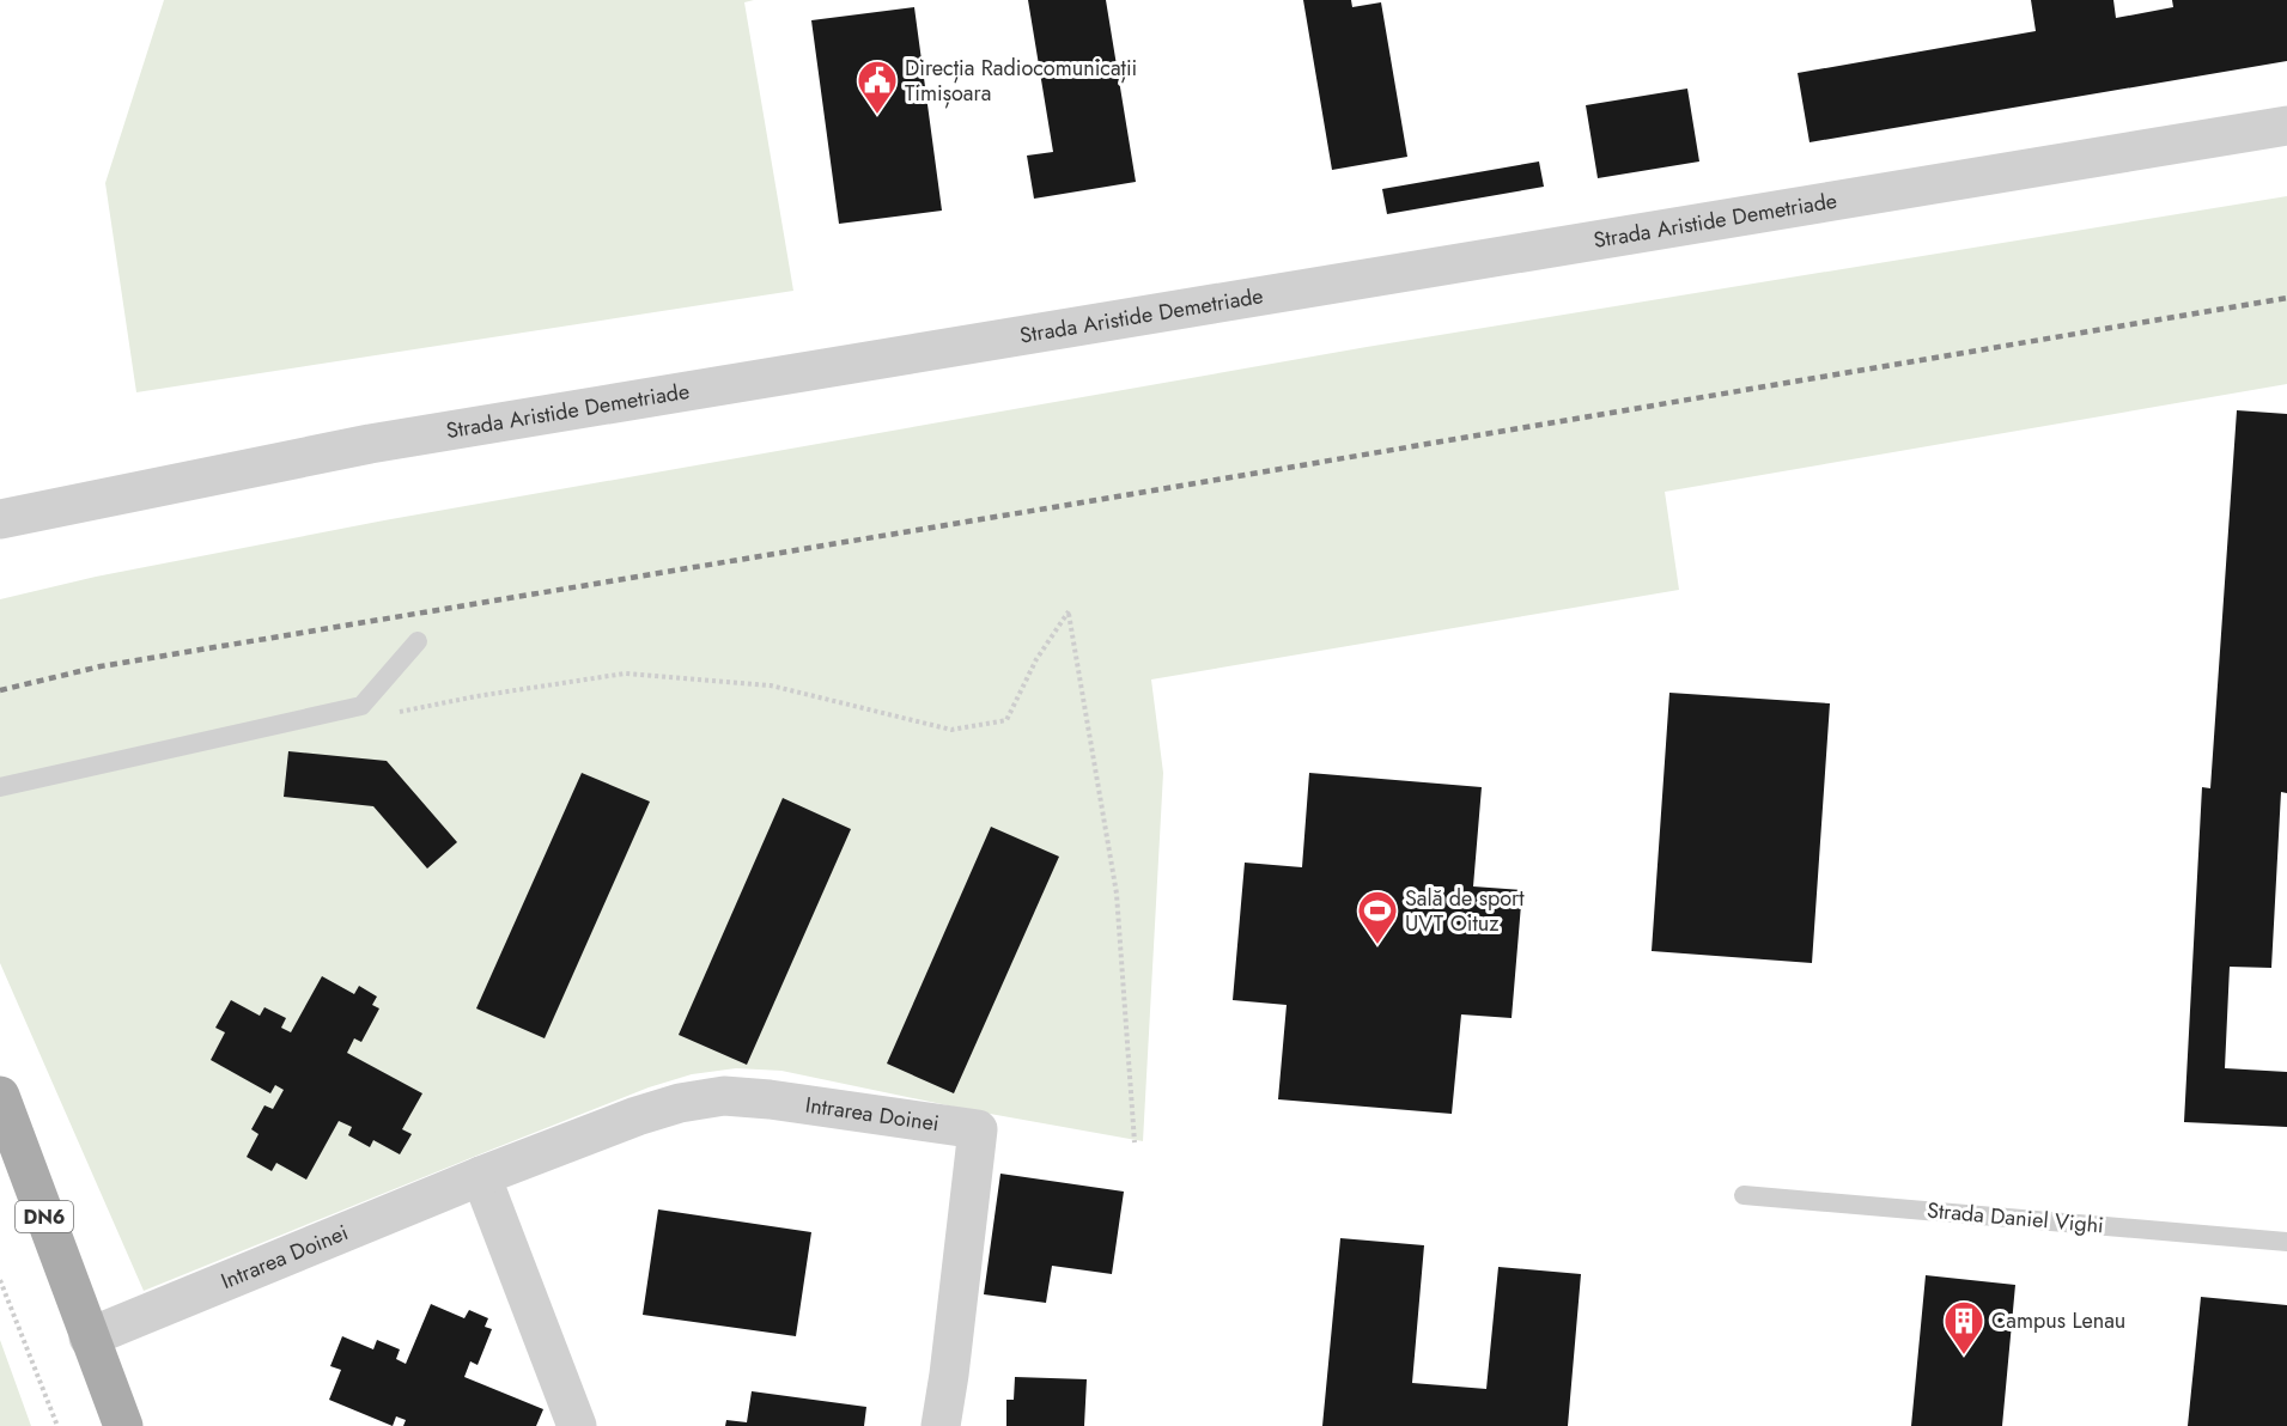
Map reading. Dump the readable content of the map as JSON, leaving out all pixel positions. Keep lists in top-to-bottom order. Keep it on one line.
{"streets":{"main road":["DN6"],"street":["Strada Aristide Demetriade","Intrarea Doinei"],"lane":["Strada Daniel Vighi"]},"crossings":[["Intrarea Doinei","DN6"]],"places":{"public building":["Direcția Radiocomunicații Timișoara"],"sports":["Sală de sport UVT Oituz"],"building":["Campus Lenau"]}}
